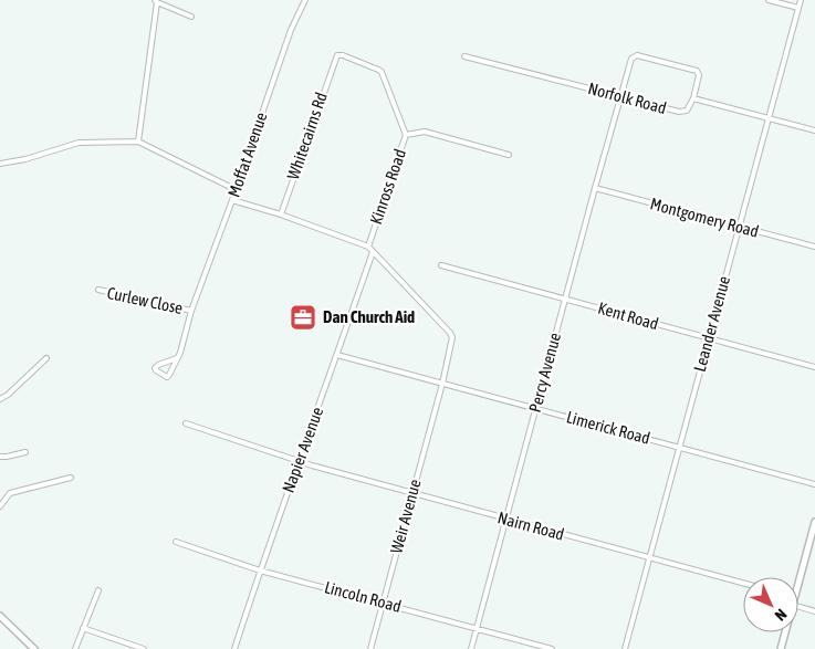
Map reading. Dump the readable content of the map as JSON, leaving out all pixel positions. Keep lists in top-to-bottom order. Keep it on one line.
{"streets":{"street":["Norfolk Road","Whitecairns Rd","Moffat Avenue","Kinross Road","Montgomery Road","Curlew Close","Kent Road","Leander Avenue","Percy Avenue","Limerick Road","Napier Avenue","Weir Avenue","Nairn Road","Lincoln Road"]},"crossings":[["Norfolk Road","Leander Avenue"],["Norfolk Road","Percy Avenue"],["Whitecairns Rd","Kinross Road"],["Moffat Avenue","Curlew Close"],["Montgomery Road","Leander Avenue"],["Montgomery Road","Percy Avenue"],["Kent Road","Leander Avenue"],["Kent Road","Percy Avenue"],["Leander Avenue","Limerick Road"],["Leander Avenue","Nairn Road"],["Percy Avenue","Limerick Road"],["Percy Avenue","Nairn Road"],["Percy Avenue","Lincoln Road"],["Limerick Road","Napier Avenue"],["Limerick Road","Weir Avenue"],["Napier Avenue","Weir Avenue"],["Napier Avenue","Nairn Road"],["Napier Avenue","Lincoln Road"],["Weir Avenue","Nairn Road"],["Weir Avenue","Lincoln Road"]],"places":{"office":["Dan Church Aid"]},"north":"bottom right"}
